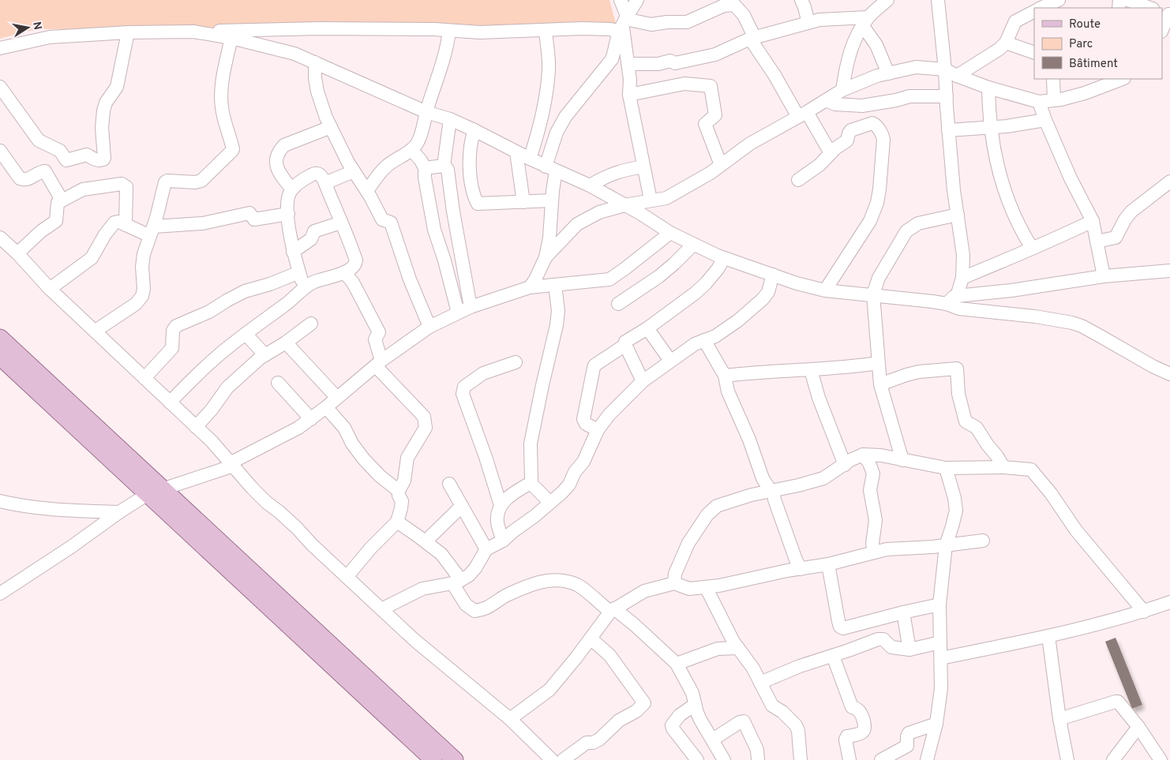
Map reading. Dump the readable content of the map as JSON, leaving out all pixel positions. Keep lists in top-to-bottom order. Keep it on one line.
{"legend":["Route","Parc","Bâtiment"],"north":"right"}
